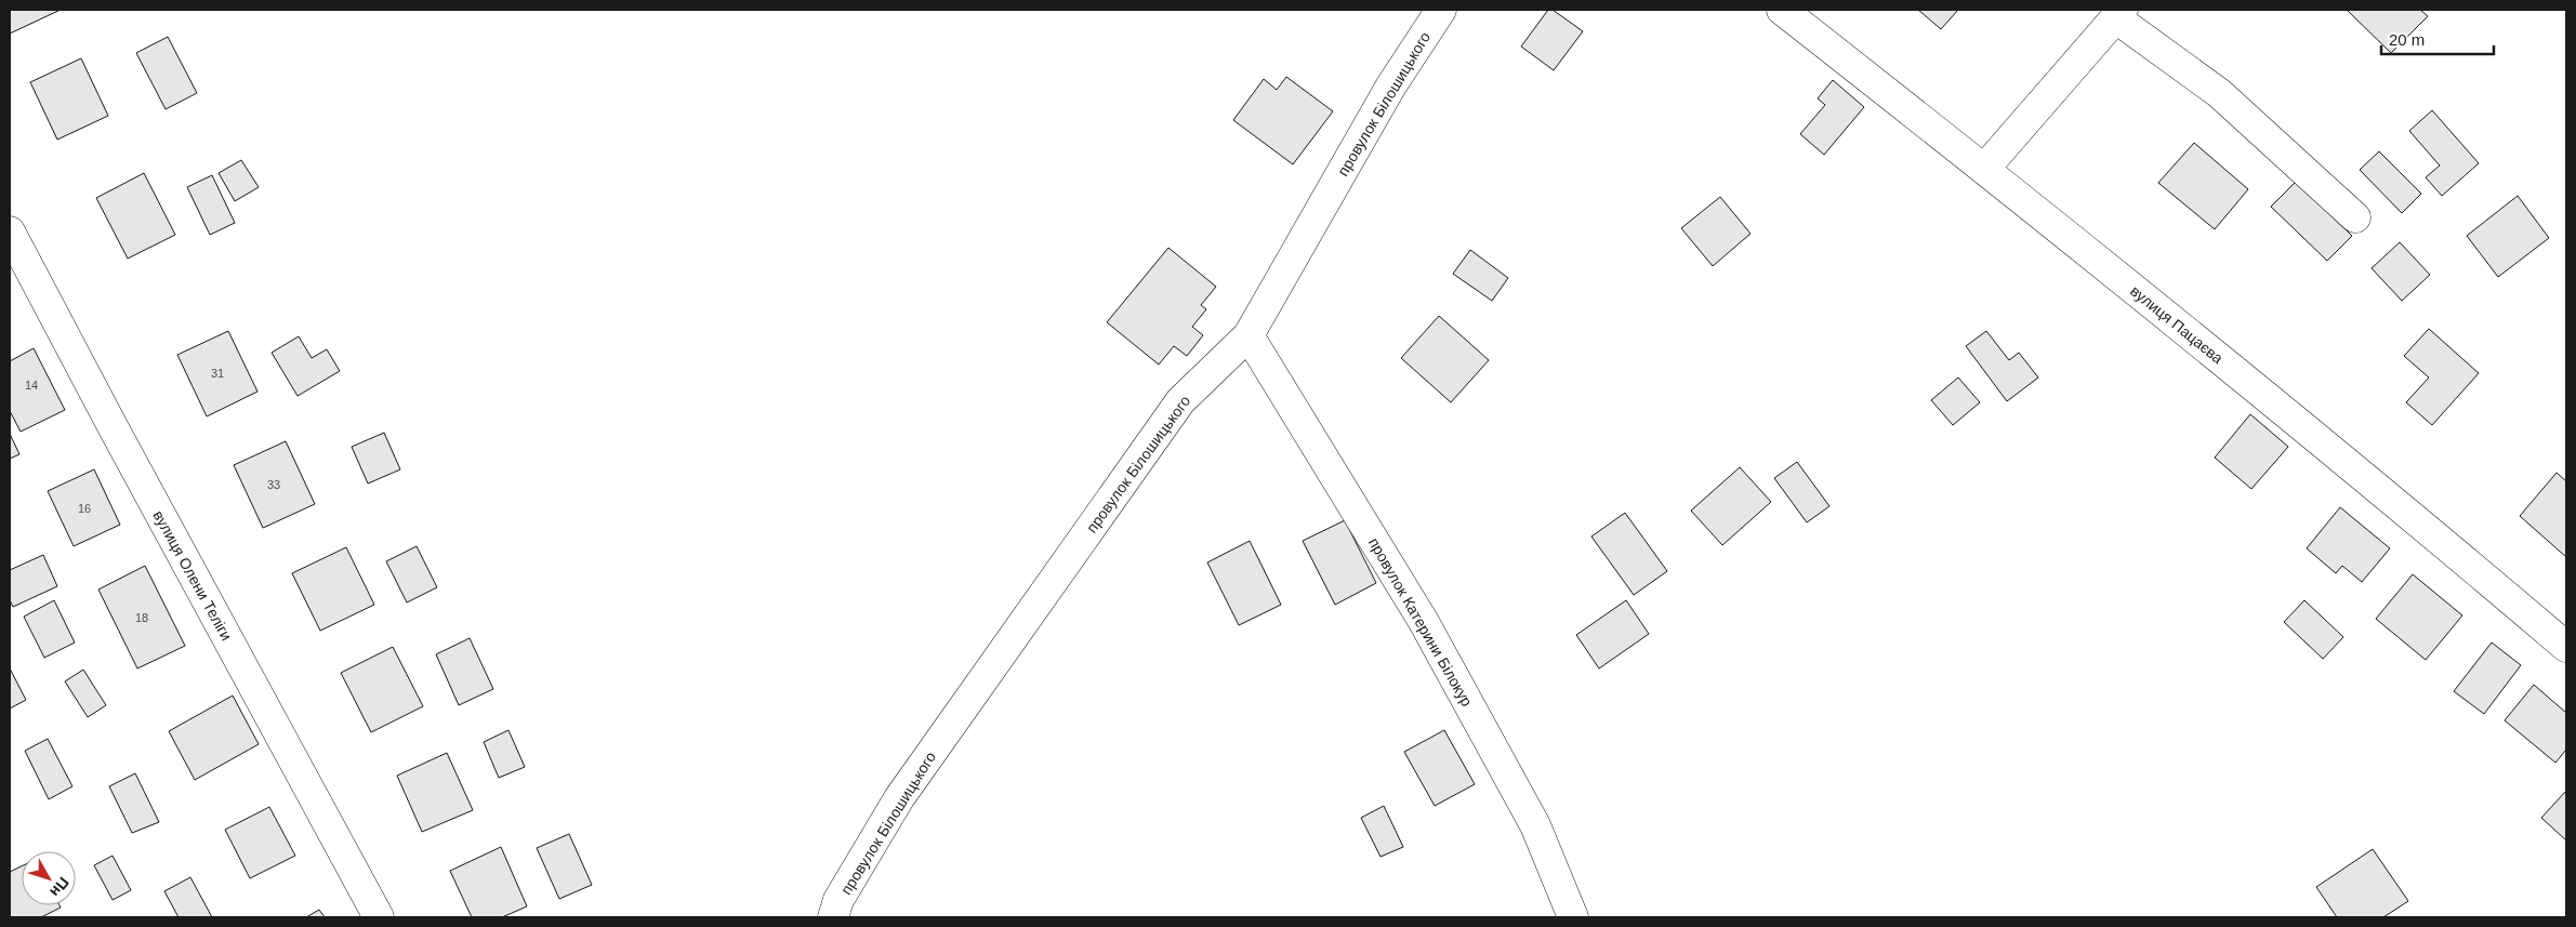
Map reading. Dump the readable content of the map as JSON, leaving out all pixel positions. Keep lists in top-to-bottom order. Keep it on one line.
{"streets":{"street":["провулок Білошицького","вулиця Пацаєва","вулиця Олени Теліги","провулок Катерини Білокур"]},"crossings":[["провулок Білошицького","провулок Катерини Білокур"]],"house_numbers":["31","14","33","16","18"],"scale_bar":"20 m","north":"bottom right"}
